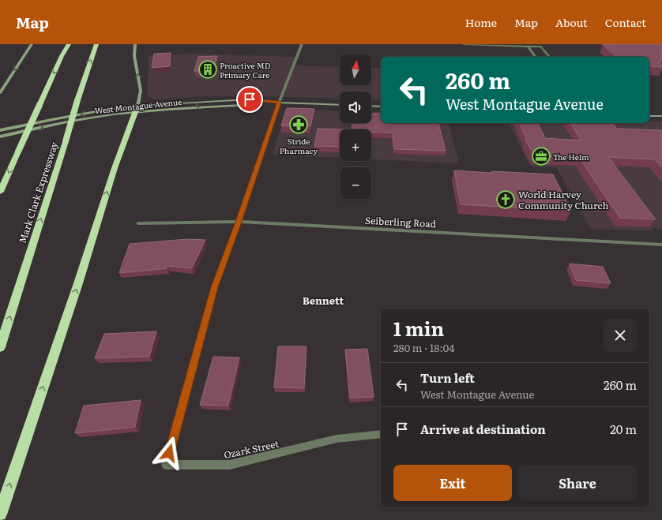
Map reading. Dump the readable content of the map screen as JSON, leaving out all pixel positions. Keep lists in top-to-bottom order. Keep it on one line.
{"streets":{"highway":["Mark Clark Expressway"],"main road":["West Montague Avenue"],"street":["Seiberling Road","Ozark Street"]},"crossings":[["West Montague Avenue","Ozark Street"],["Seiberling Road","Ozark Street"]],"districts":["Bennett"],"places":{"building":["Proactive MD Primary Care"],"pharmacy":["Stride Pharmacy"],"office":["The Helm"],"church":["World Harvey Community Church"]},"north":"top","page":{"header":"Map","nav":["Home","Map","About","Contact"],"map_buttons":["+","−"],"turn":["260 m","West Montague Avenue"],"heading":["1 min","280 m · 18:04"],"list":[{"name":"Turn left","note":"West Montague Avenue","value":"260 m"},{"name":"Arrive at destination","value":"20 m"}],"buttons":["Exit","Share"]}}
